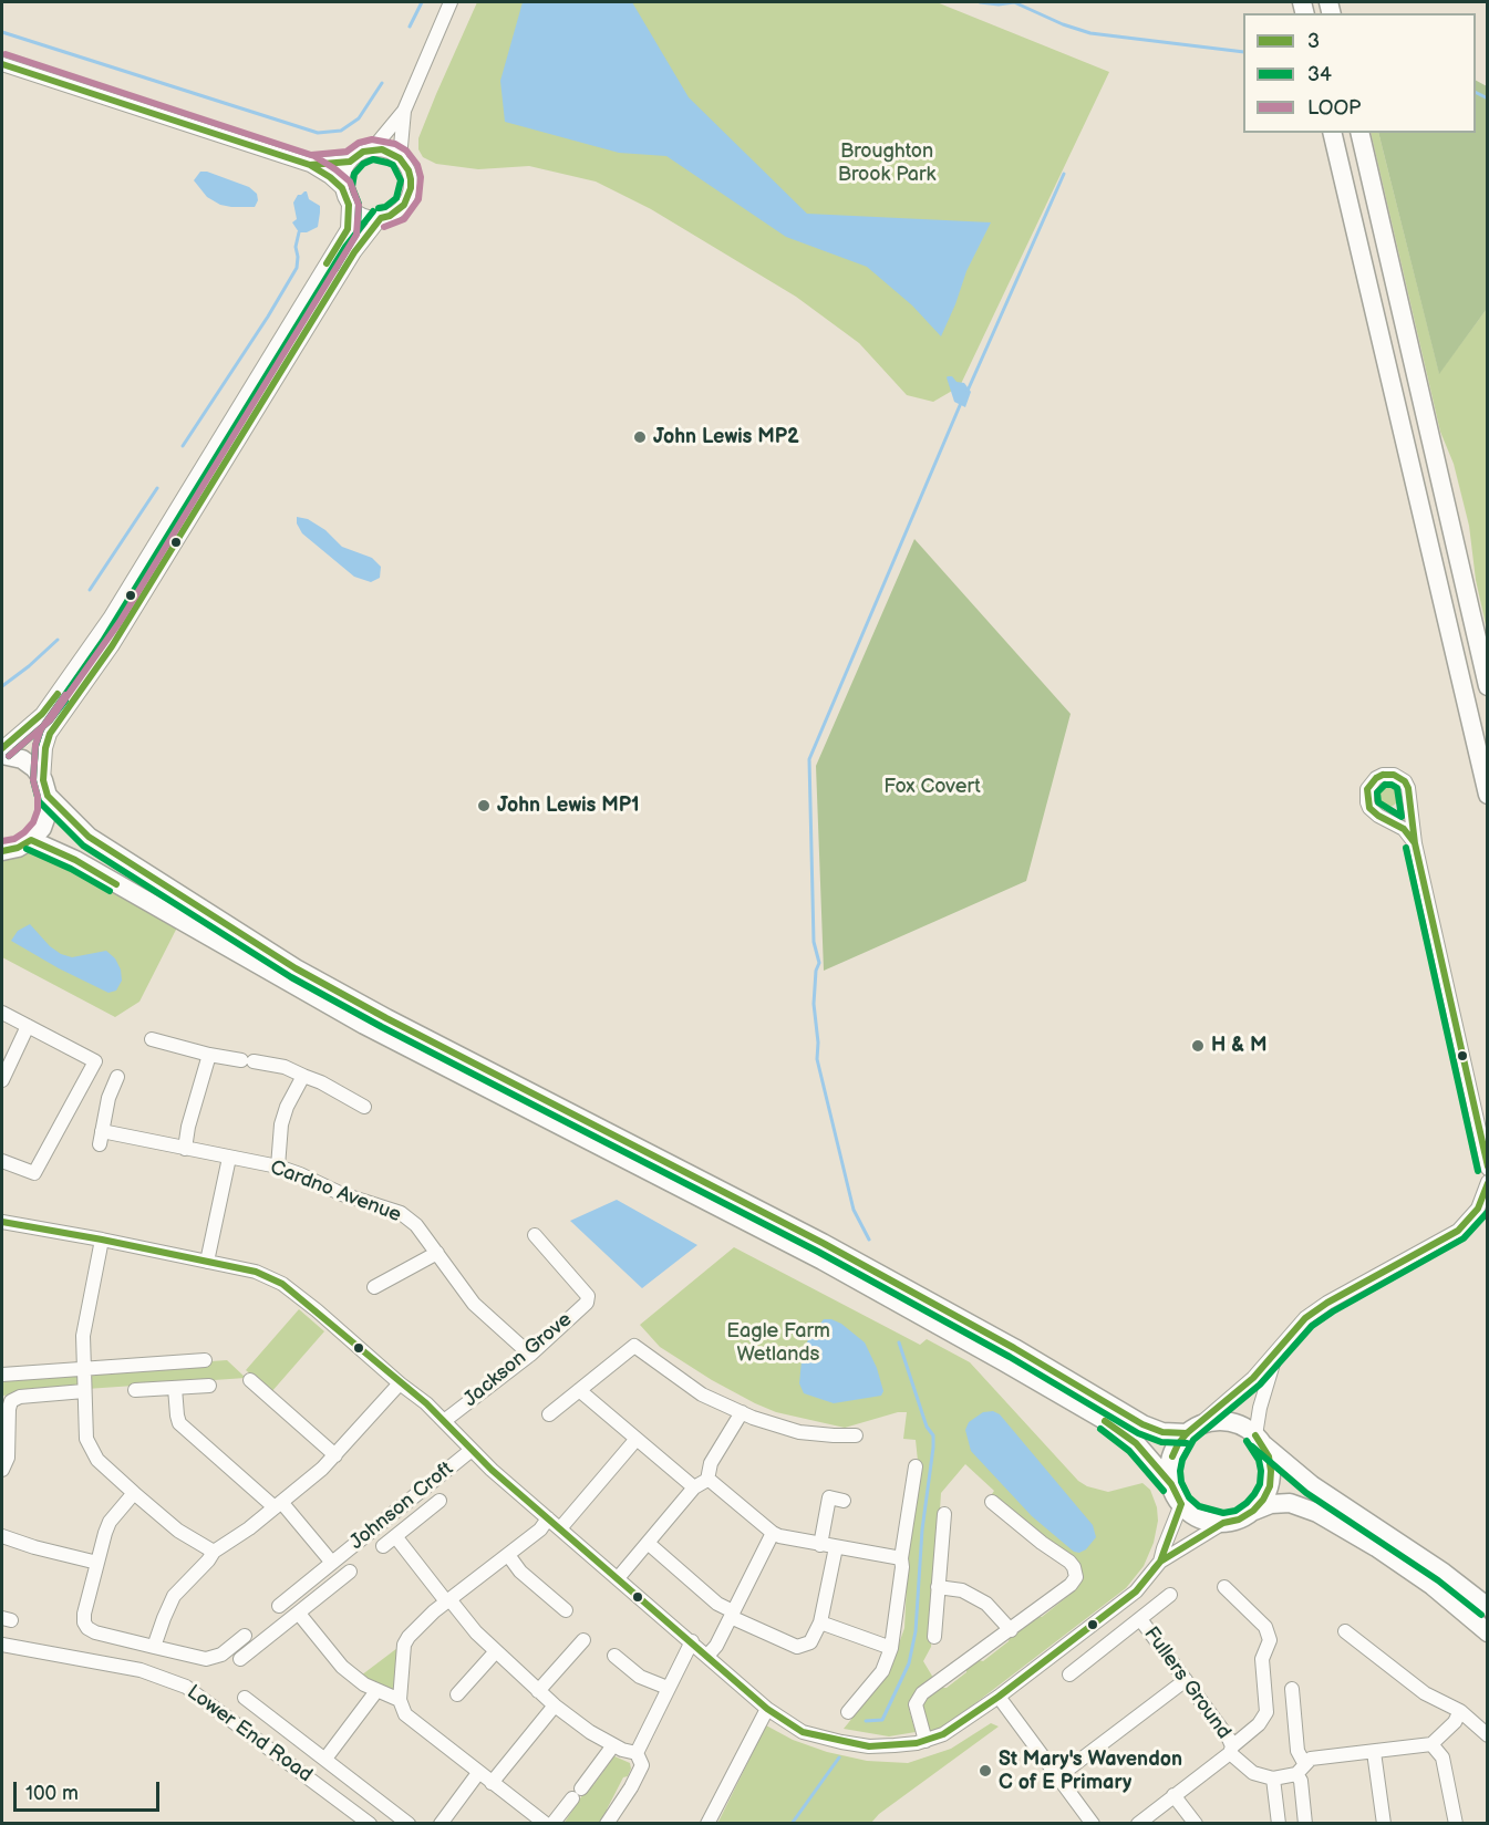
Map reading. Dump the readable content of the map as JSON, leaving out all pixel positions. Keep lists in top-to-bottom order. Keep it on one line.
{"streets":{"street":["Cardno Avenue","Jackson Grove","Johnson Croft","Fullers Ground","Lower End Road"]},"crossings":[["Cardno Avenue","Jackson Grove"]],"parks":["Broughton Brook Park","Fox Covert","Eagle Farm Wetlands"],"places":["John Lewis MP2","John Lewis MP1","H & M","St Mary's Wavendon C of E Primary"],"lines":["transit line LOOP","transit line 3","transit line 34"],"legend":["3","34","LOOP"],"scale_bar":"100 m"}
